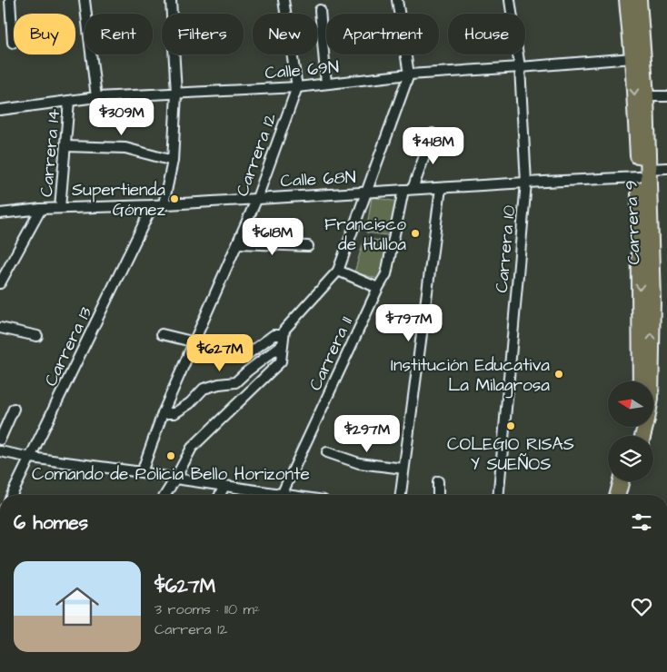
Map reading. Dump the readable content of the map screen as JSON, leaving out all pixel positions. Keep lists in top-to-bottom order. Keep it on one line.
{"streets":{"main road":["Carrera 9"],"street":["Calle 69N","Carrera 14","Carrera 12","Calle 68N","Carrera 10","Carrera 13","Carrera 11"]},"crossings":[["Calle 69N","Carrera 14"],["Calle 69N","Carrera 12"],["Calle 69N","Carrera 9"],["Calle 69N","Carrera 10"],["Carrera 14","Calle 68N"],["Carrera 12","Calle 68N"],["Calle 68N","Carrera 9"],["Calle 68N","Carrera 10"],["Calle 68N","Carrera 13"],["Calle 68N","Carrera 11"]],"places":["Supertienda Gómez","Francisco de Hulloa","Institución Educativa La Milagrosa","COLEGIO RISAS Y SUEÑOS","Comando de Policia Bello Horizonte"],"north":"left","page":{"chip":["Buy","Rent","Filters","New","Apartment","House"],"price":["$309M","$418M","$618M","$797M","$627M","$297M"],"heading":"6 homes","list":[{"name":"$627M","note":"3 rooms · 110 m² · Carrera 12"}]}}
